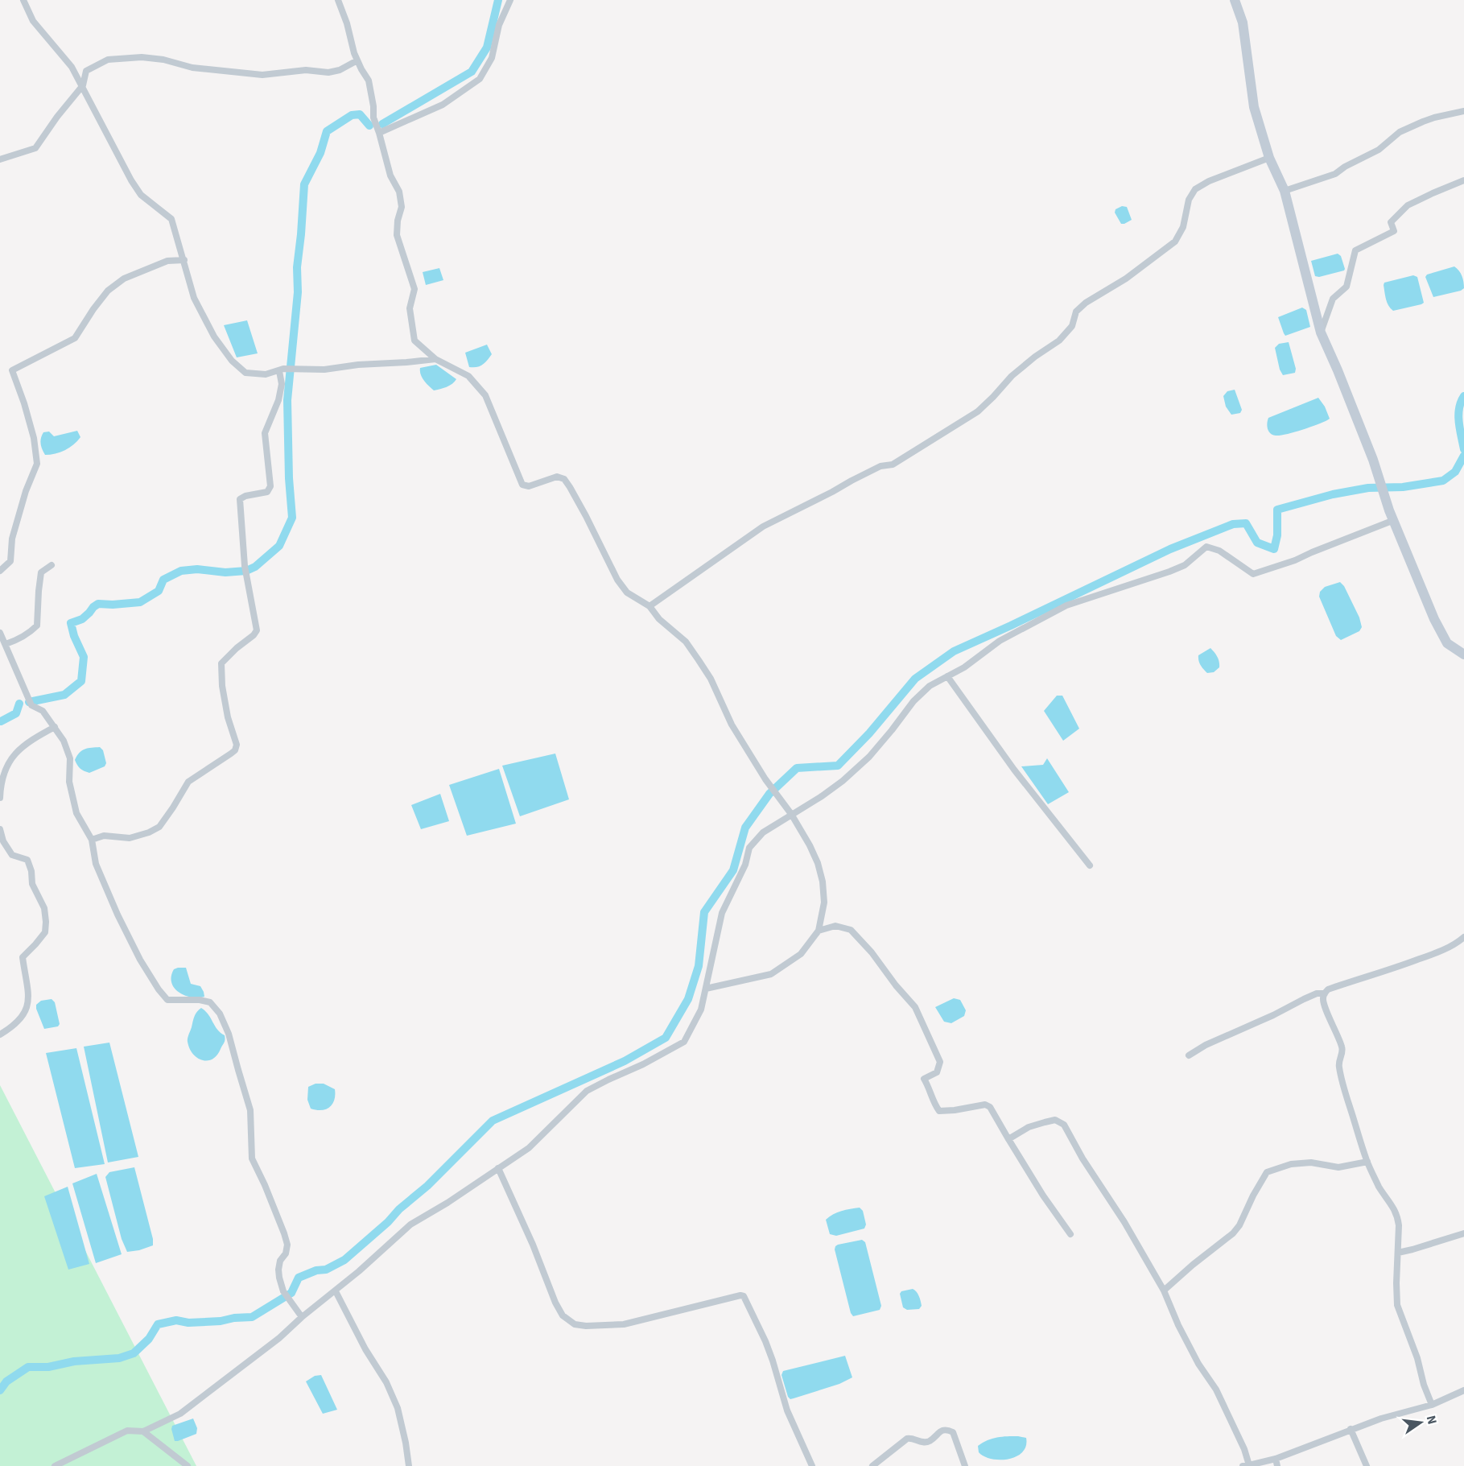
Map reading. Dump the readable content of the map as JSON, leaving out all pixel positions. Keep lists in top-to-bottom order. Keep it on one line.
{"north":"right"}
